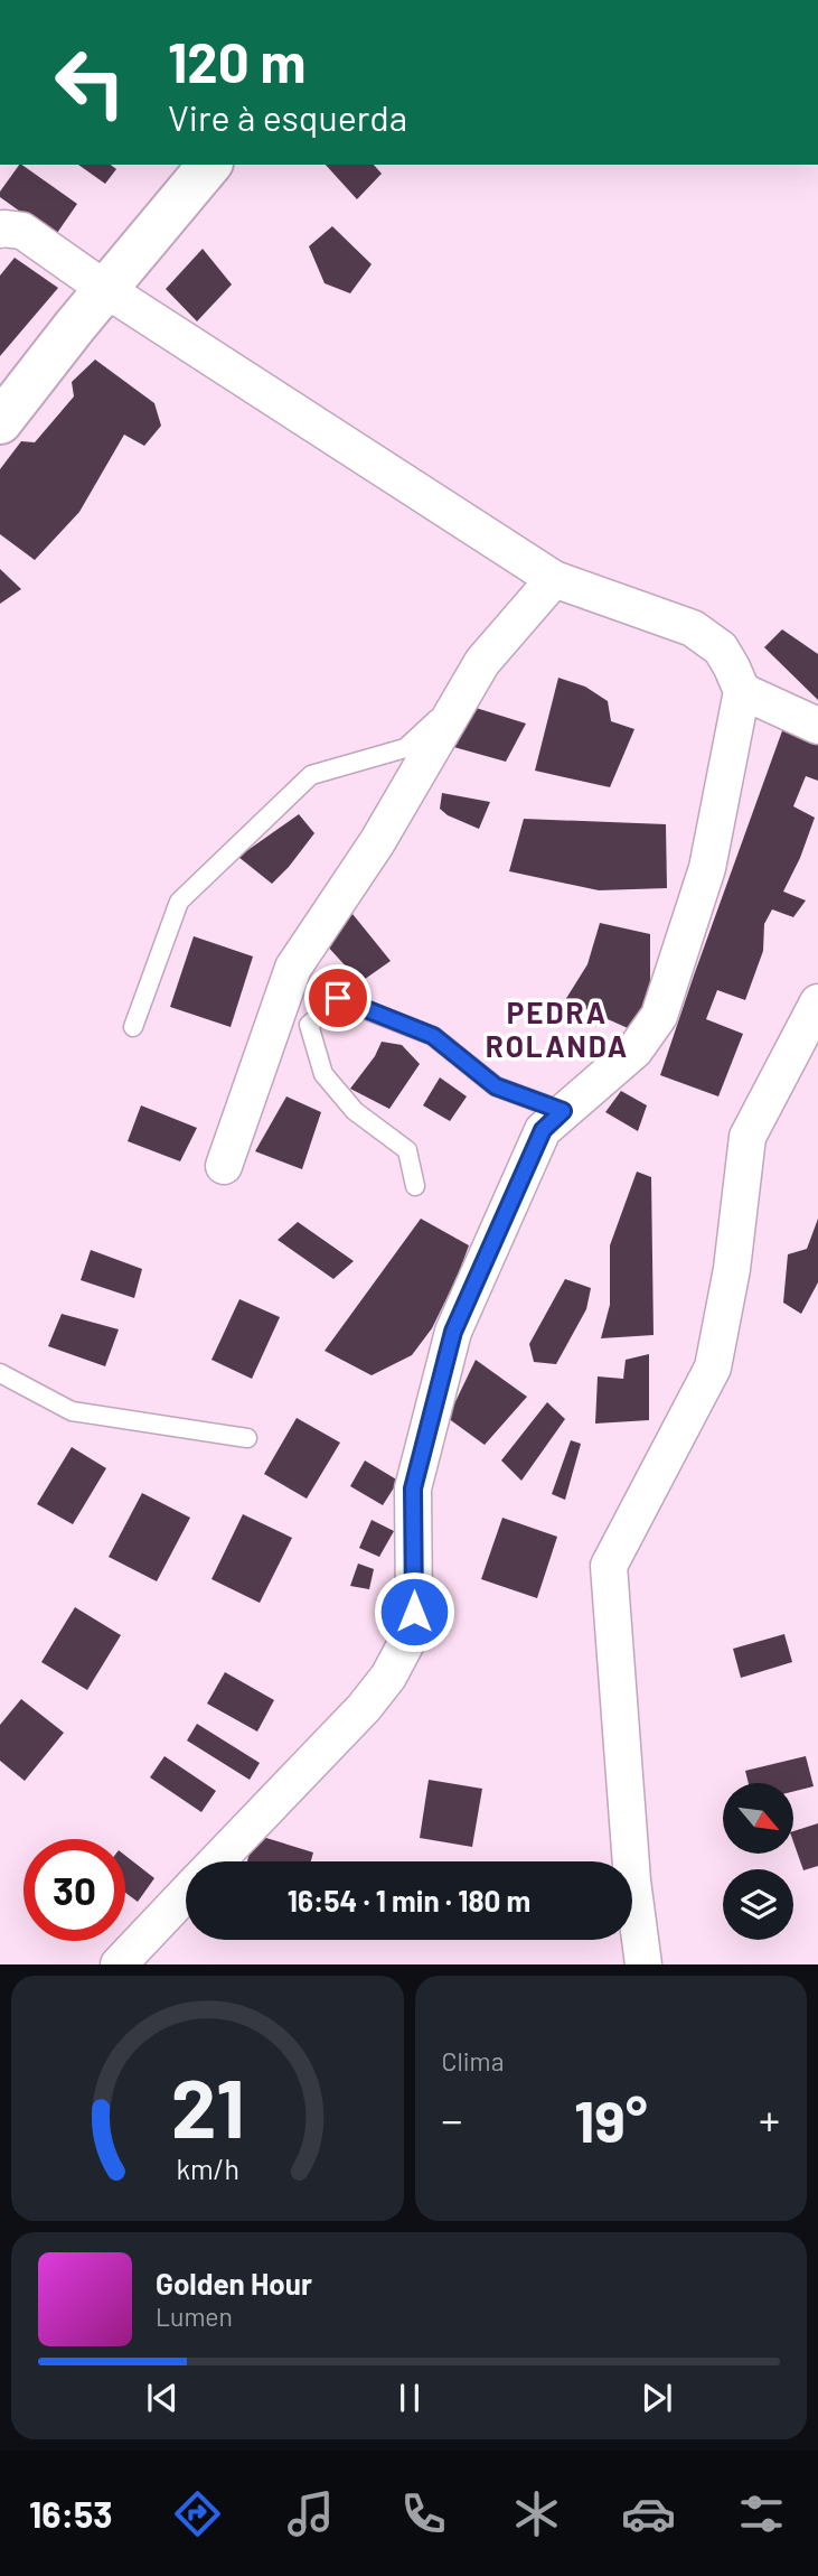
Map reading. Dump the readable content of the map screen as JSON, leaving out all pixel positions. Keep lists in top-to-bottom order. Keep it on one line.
{"districts":["PEDRA ROLANDA"],"north":"bottom right","page":{"turn":["120 m","Vire à esquerda"],"limit":"30","trip":"16:54 · 1 min · 180 m","tile":"Clima","heat":["−","19°","+"],"song":["Golden Hour","Lumen"],"tabs":"16:53","gauge":["21","km/h"]}}
